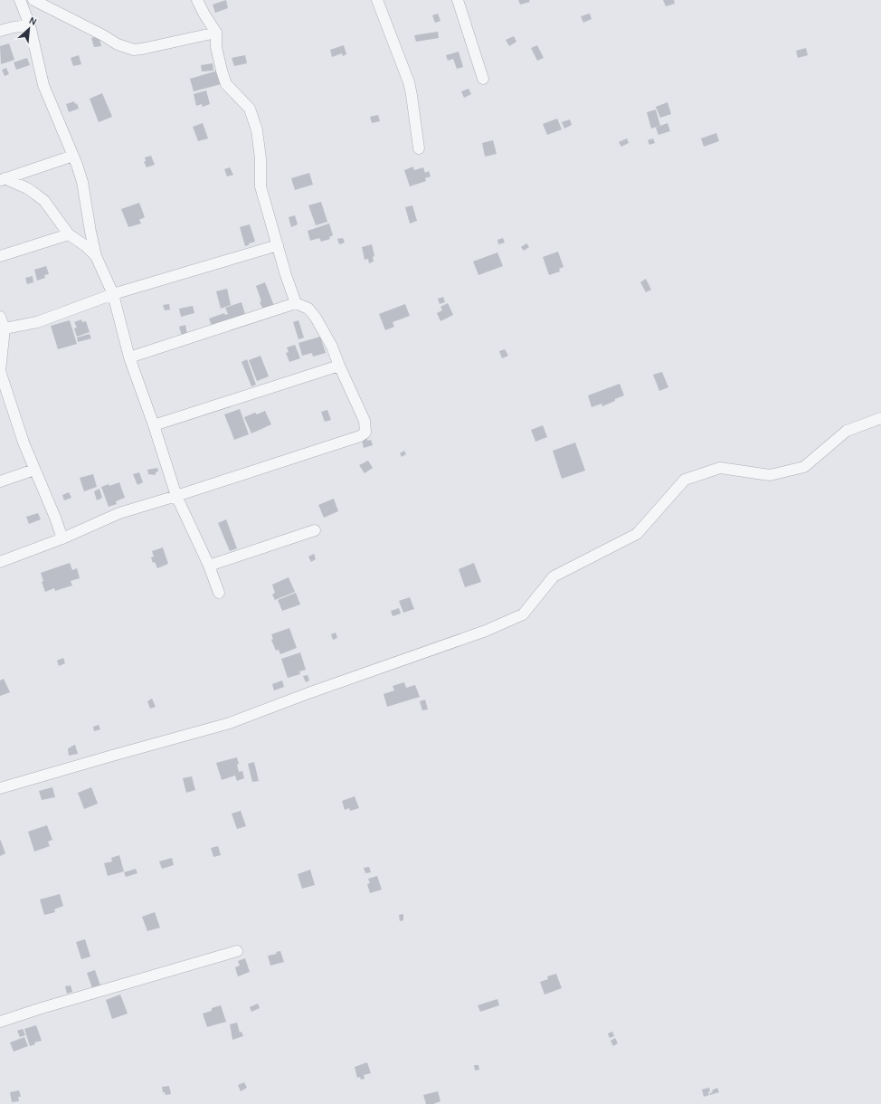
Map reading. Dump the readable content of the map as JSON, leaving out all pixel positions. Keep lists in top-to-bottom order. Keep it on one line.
{"north":"top right"}
